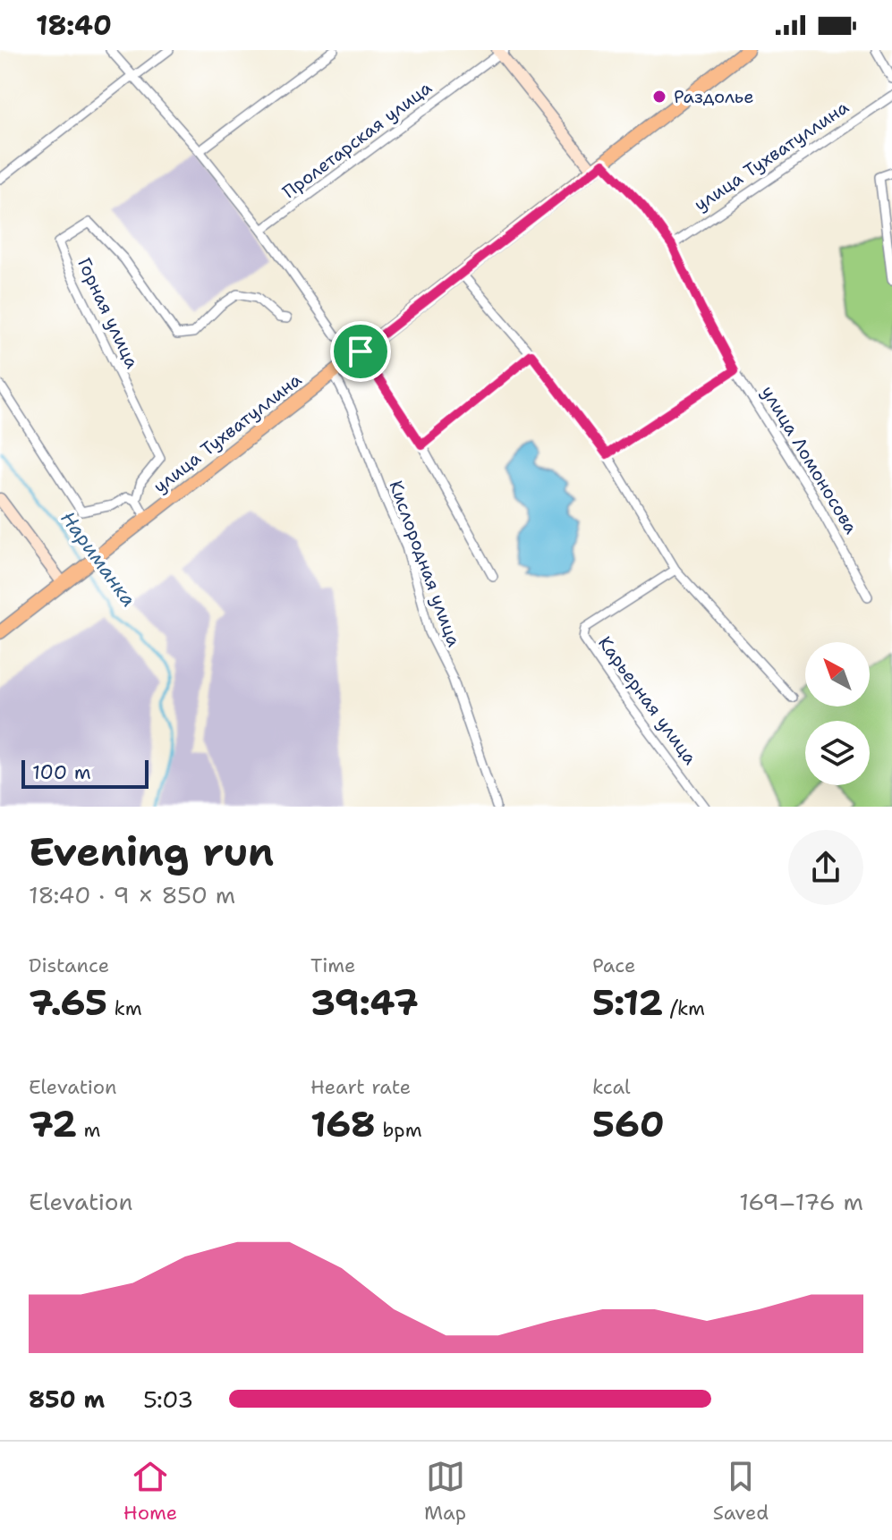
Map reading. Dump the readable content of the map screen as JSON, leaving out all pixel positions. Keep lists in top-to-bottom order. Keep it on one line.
{"streets":{"main road":["улица Тухватуллина"],"street":["Пролетарская улица","Горная улица","улица Ломоносова","Кислородная улица","Карьерная улица"]},"crossings":[["Пролетарская улица","улица Ломоносова"],["улица Тухватуллина","улица Ломоносова"],["улица Тухватуллина","Кислородная улица"]],"water":["Нариманка"],"places":["Раздолье"],"scale_bar":"100 m","north":"top left","page":{"status":"18:40","scale":"100 m","heading":["Evening run","18:40 · 9 × 850 m"],"stats":[["Distance","7.65 km"],["Time","39:47"],["Pace","5:12 /km"],["Elevation","72 m"],["Heart rate","168 bpm"],["kcal","560"]],"chart":["Elevation","169–176 m"],"list":[{"name":"850 m","note":"5:03"}],"tabs":["Home","Map","Saved"]}}
